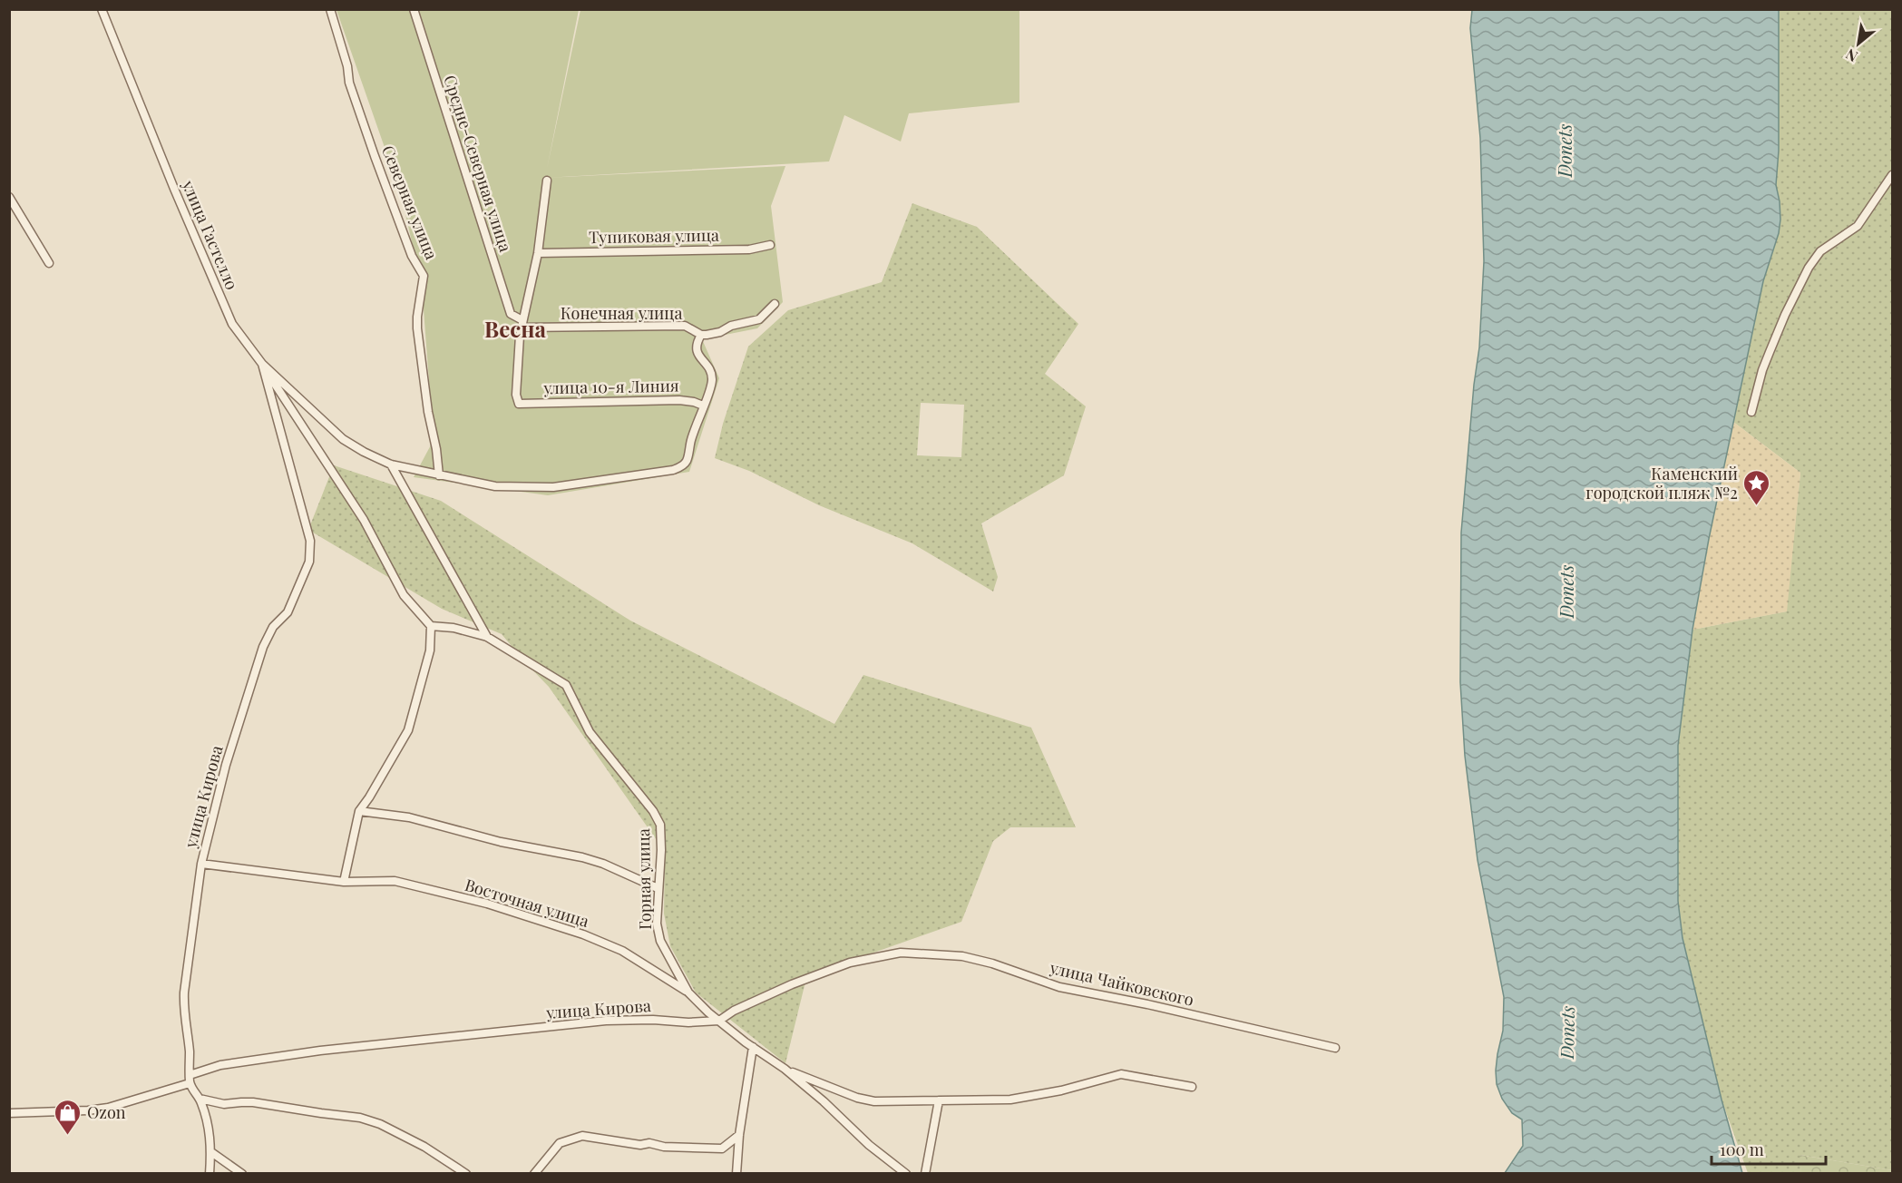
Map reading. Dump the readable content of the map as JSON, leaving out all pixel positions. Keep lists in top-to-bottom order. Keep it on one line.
{"streets":{"street":["Средне-Северная улица","Северная улица","улица Гастелло","Тупиковая улица","Конечная улица","улица 10-я Линия","улица Кирова","Горная улица","Восточная улица","улица Чайковского"]},"crossings":[["Средне-Северная улица","Конечная улица"],["Средне-Северная улица","улица 10-я Линия"],["улица Гастелло","улица Кирова"],["Конечная улица","улица 10-я Линия"],["улица Кирова","Горная улица"],["улица Кирова","Восточная улица"],["улица Кирова","улица Чайковского"],["Горная улица","Восточная улица"],["Горная улица","улица Чайковского"]],"districts":["Весна"],"water":["Donets"],"places":{"place":["Каменский городской пляж №2"],"shop":["Ozon"]},"scale_bar":"100 m","north":"bottom left"}
